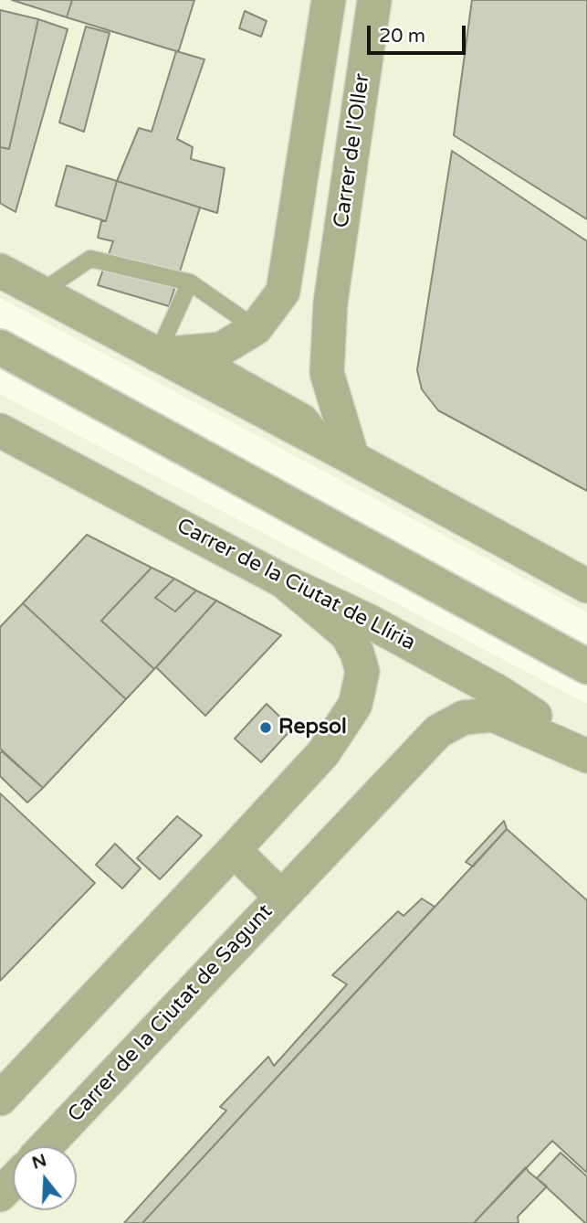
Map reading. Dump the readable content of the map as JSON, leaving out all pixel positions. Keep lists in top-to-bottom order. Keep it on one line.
{"streets":{"street":["Carrer de l'Oller","Carrer de la Ciutat de Llíria","Carrer de la Ciutat de Sagunt"]},"places":["Repsol"],"scale_bar":"20 m","north":"top"}
